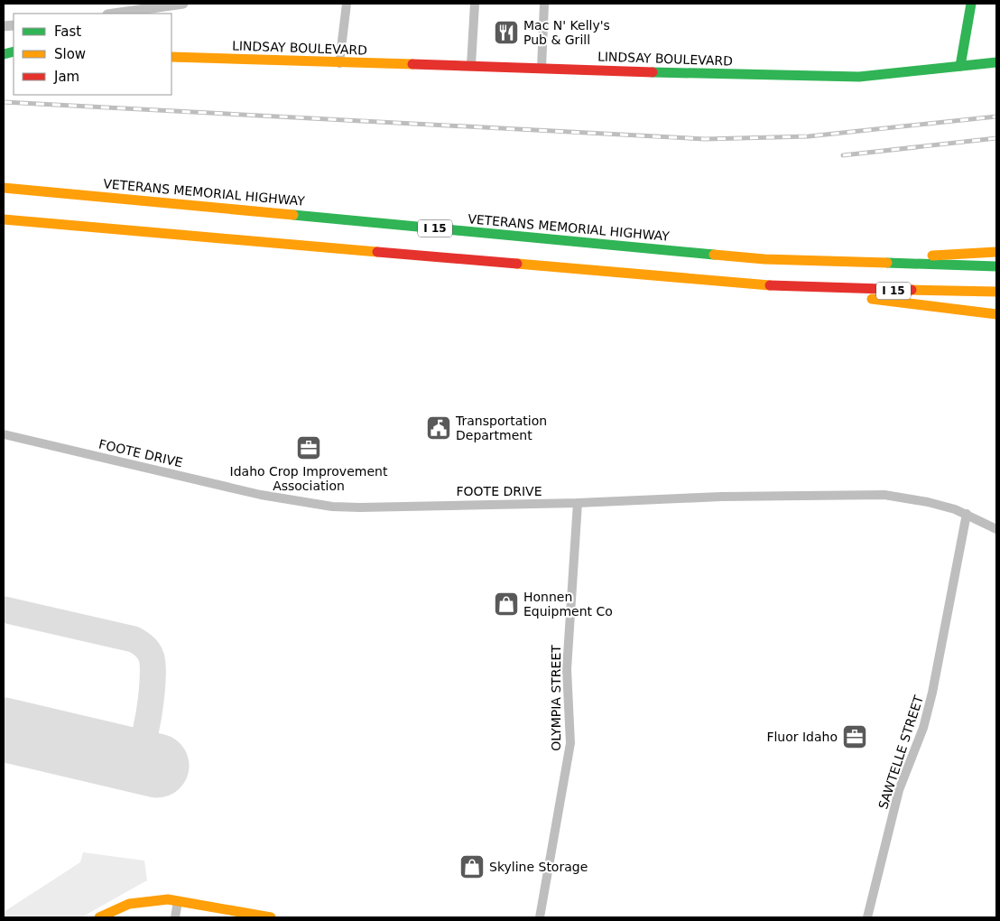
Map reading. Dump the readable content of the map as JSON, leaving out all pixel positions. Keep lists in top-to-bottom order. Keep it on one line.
{"streets":{"main road":["LINDSAY BOULEVARD","VETERANS MEMORIAL HIGHWAY","I 15"],"street":["FOOTE DRIVE","OLYMPIA STREET","SAWTELLE STREET"]},"crossings":[["FOOTE DRIVE","OLYMPIA STREET"],["FOOTE DRIVE","SAWTELLE STREET"]],"places":{"restaurant":["Mac N' Kelly's Pub & Grill"],"public building":["Transportation Department"],"office":["Idaho Crop Improvement Association","Fluor Idaho"],"shop":["Honnen Equipment Co","Skyline Storage"]},"legend":["Fast","Slow","Jam"]}
